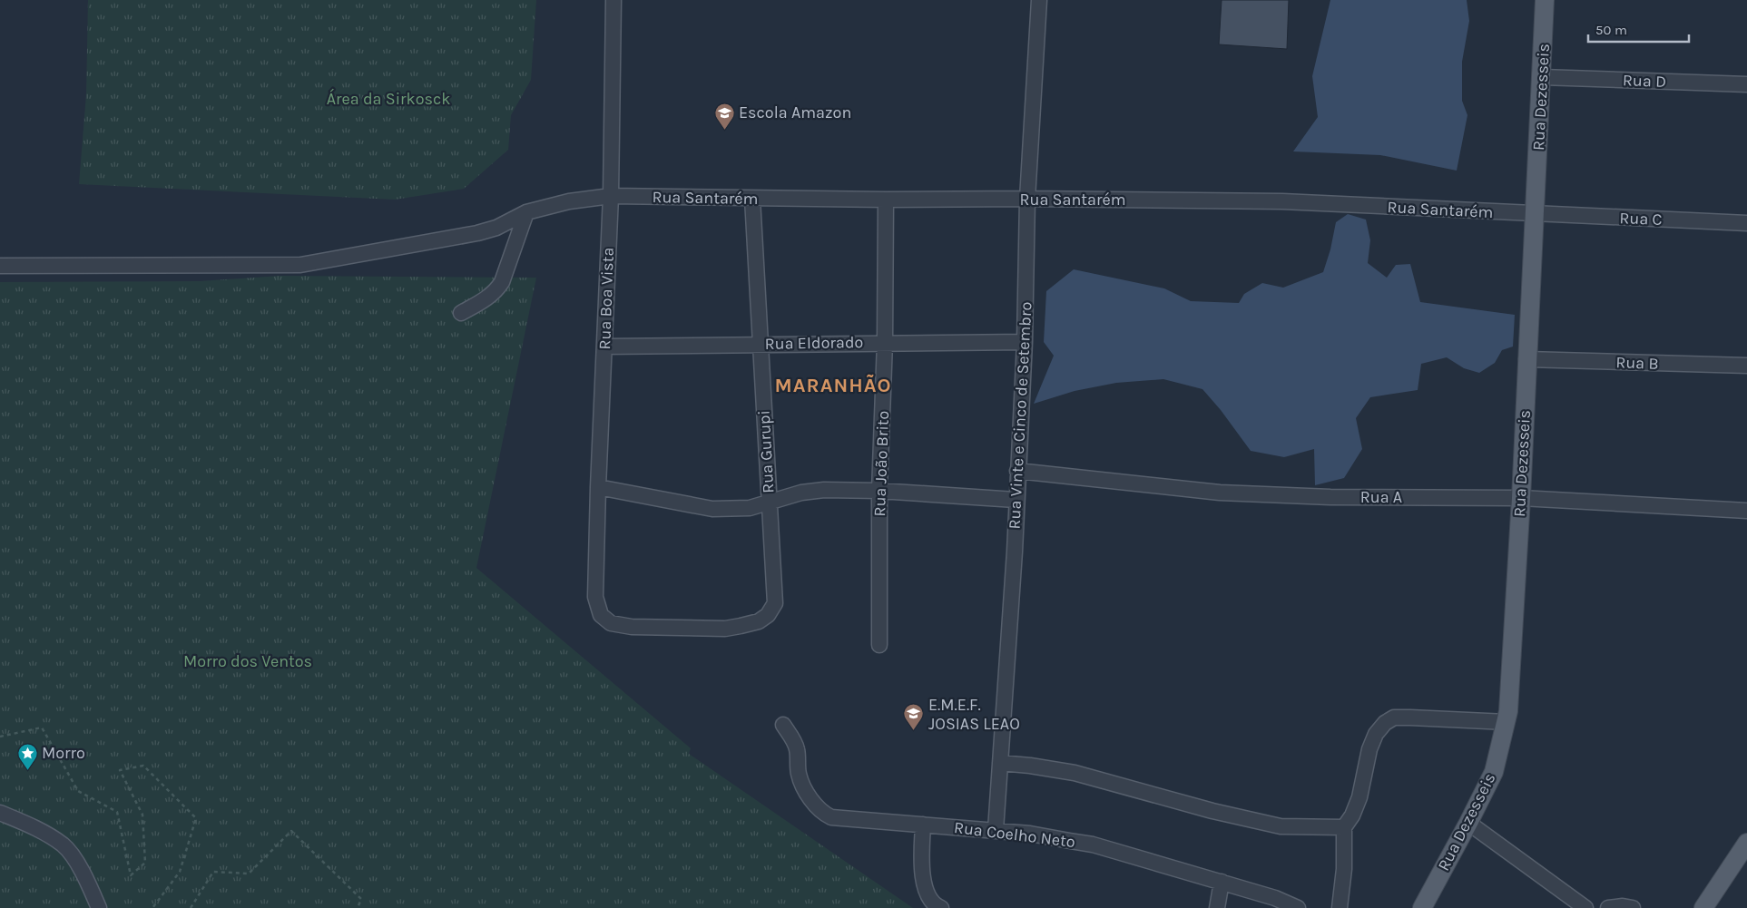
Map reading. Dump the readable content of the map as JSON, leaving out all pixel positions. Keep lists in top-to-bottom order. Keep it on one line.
{"streets":{"main road":["Rua Dezesseis"],"street":["Rua D","Rua Santarém","Rua C","Rua Boa Vista","Rua Eldorado","Rua B","Rua Vinte e Cinco de Setembro","Rua Gurupi","Rua João Brito","Rua A","Rua Coelho Neto"]},"crossings":[["Rua D","Rua Dezesseis"],["Rua Dezesseis","Rua Santarém"],["Rua Dezesseis","Rua C"],["Rua Dezesseis","Rua B"],["Rua Dezesseis","Rua A"],["Rua Santarém","Rua C"],["Rua Santarém","Rua Boa Vista"],["Rua Santarém","Rua Vinte e Cinco de Setembro"],["Rua Santarém","Rua Gurupi"],["Rua Santarém","Rua João Brito"],["Rua Boa Vista","Rua Eldorado"],["Rua Boa Vista","Rua Gurupi"],["Rua Eldorado","Rua Vinte e Cinco de Setembro"],["Rua Eldorado","Rua Gurupi"],["Rua Eldorado","Rua João Brito"],["Rua Vinte e Cinco de Setembro","Rua A"],["Rua Vinte e Cinco de Setembro","Rua Coelho Neto"]],"districts":["MARANHÃO"],"parks":["Área da Sirkosck","Morro dos Ventos"],"places":{"school or university":["Escola Amazon","E.M.E.F. JOSIAS LEAO"],"place":["Morro"]},"scale_bar":"50 m"}
